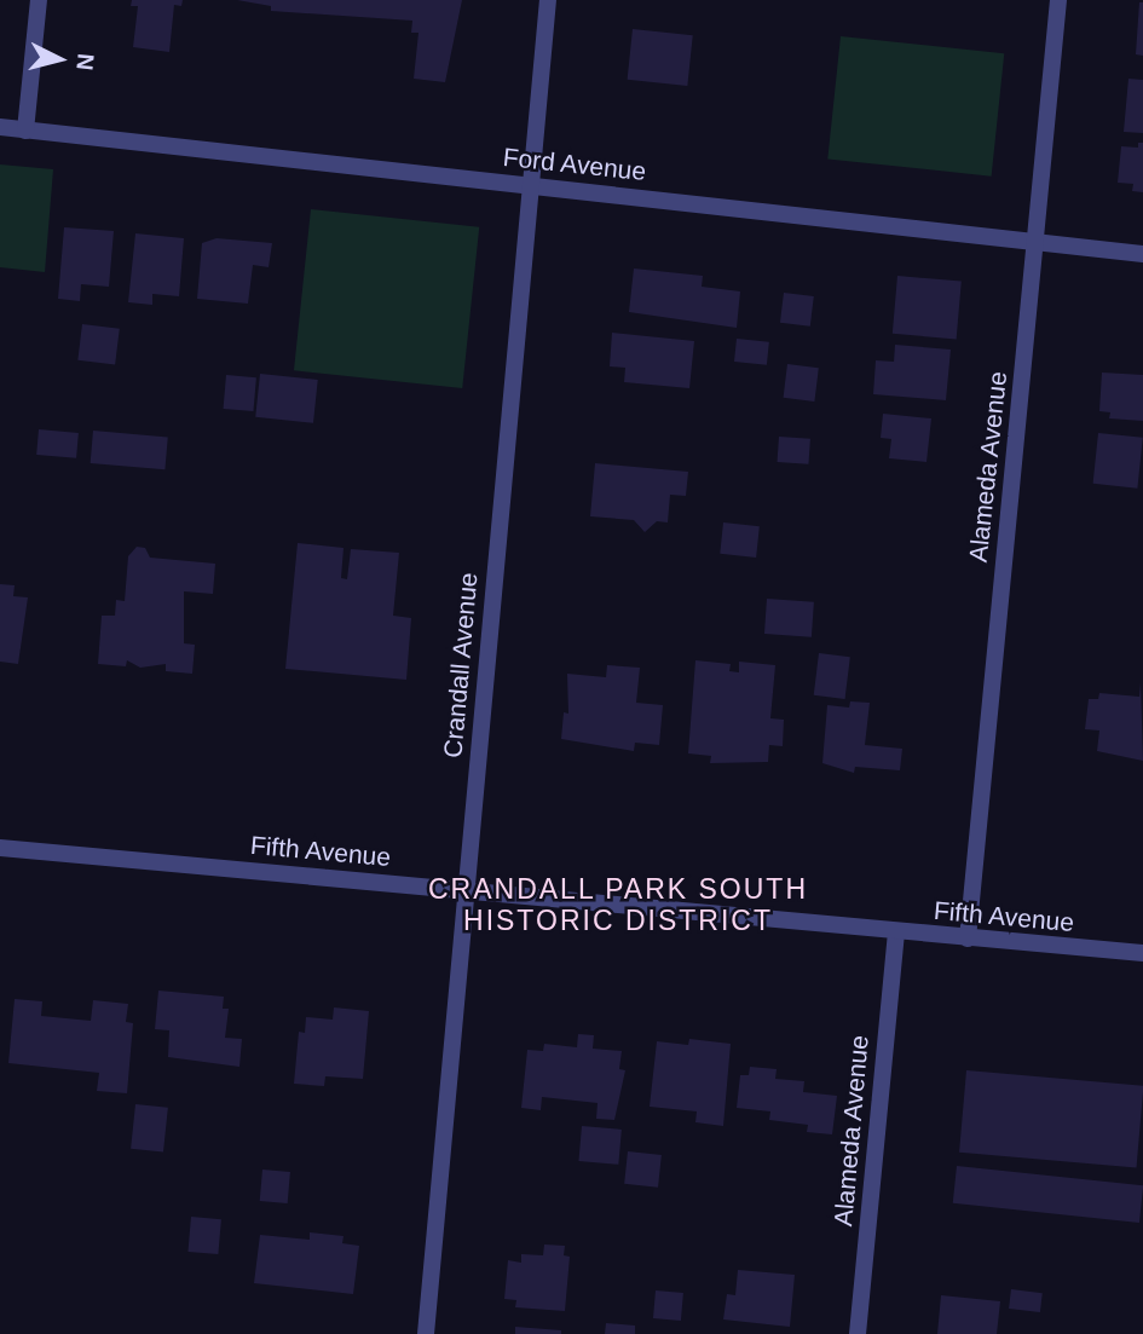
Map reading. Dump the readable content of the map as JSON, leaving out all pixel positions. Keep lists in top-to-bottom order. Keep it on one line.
{"streets":{"street":["Ford Avenue","Alameda Avenue","Crandall Avenue","Fifth Avenue"]},"crossings":[["Ford Avenue","Alameda Avenue"],["Ford Avenue","Crandall Avenue"],["Alameda Avenue","Fifth Avenue"],["Crandall Avenue","Fifth Avenue"]],"districts":["CRANDALL PARK SOUTH HISTORIC DISTRICT"],"north":"right"}
